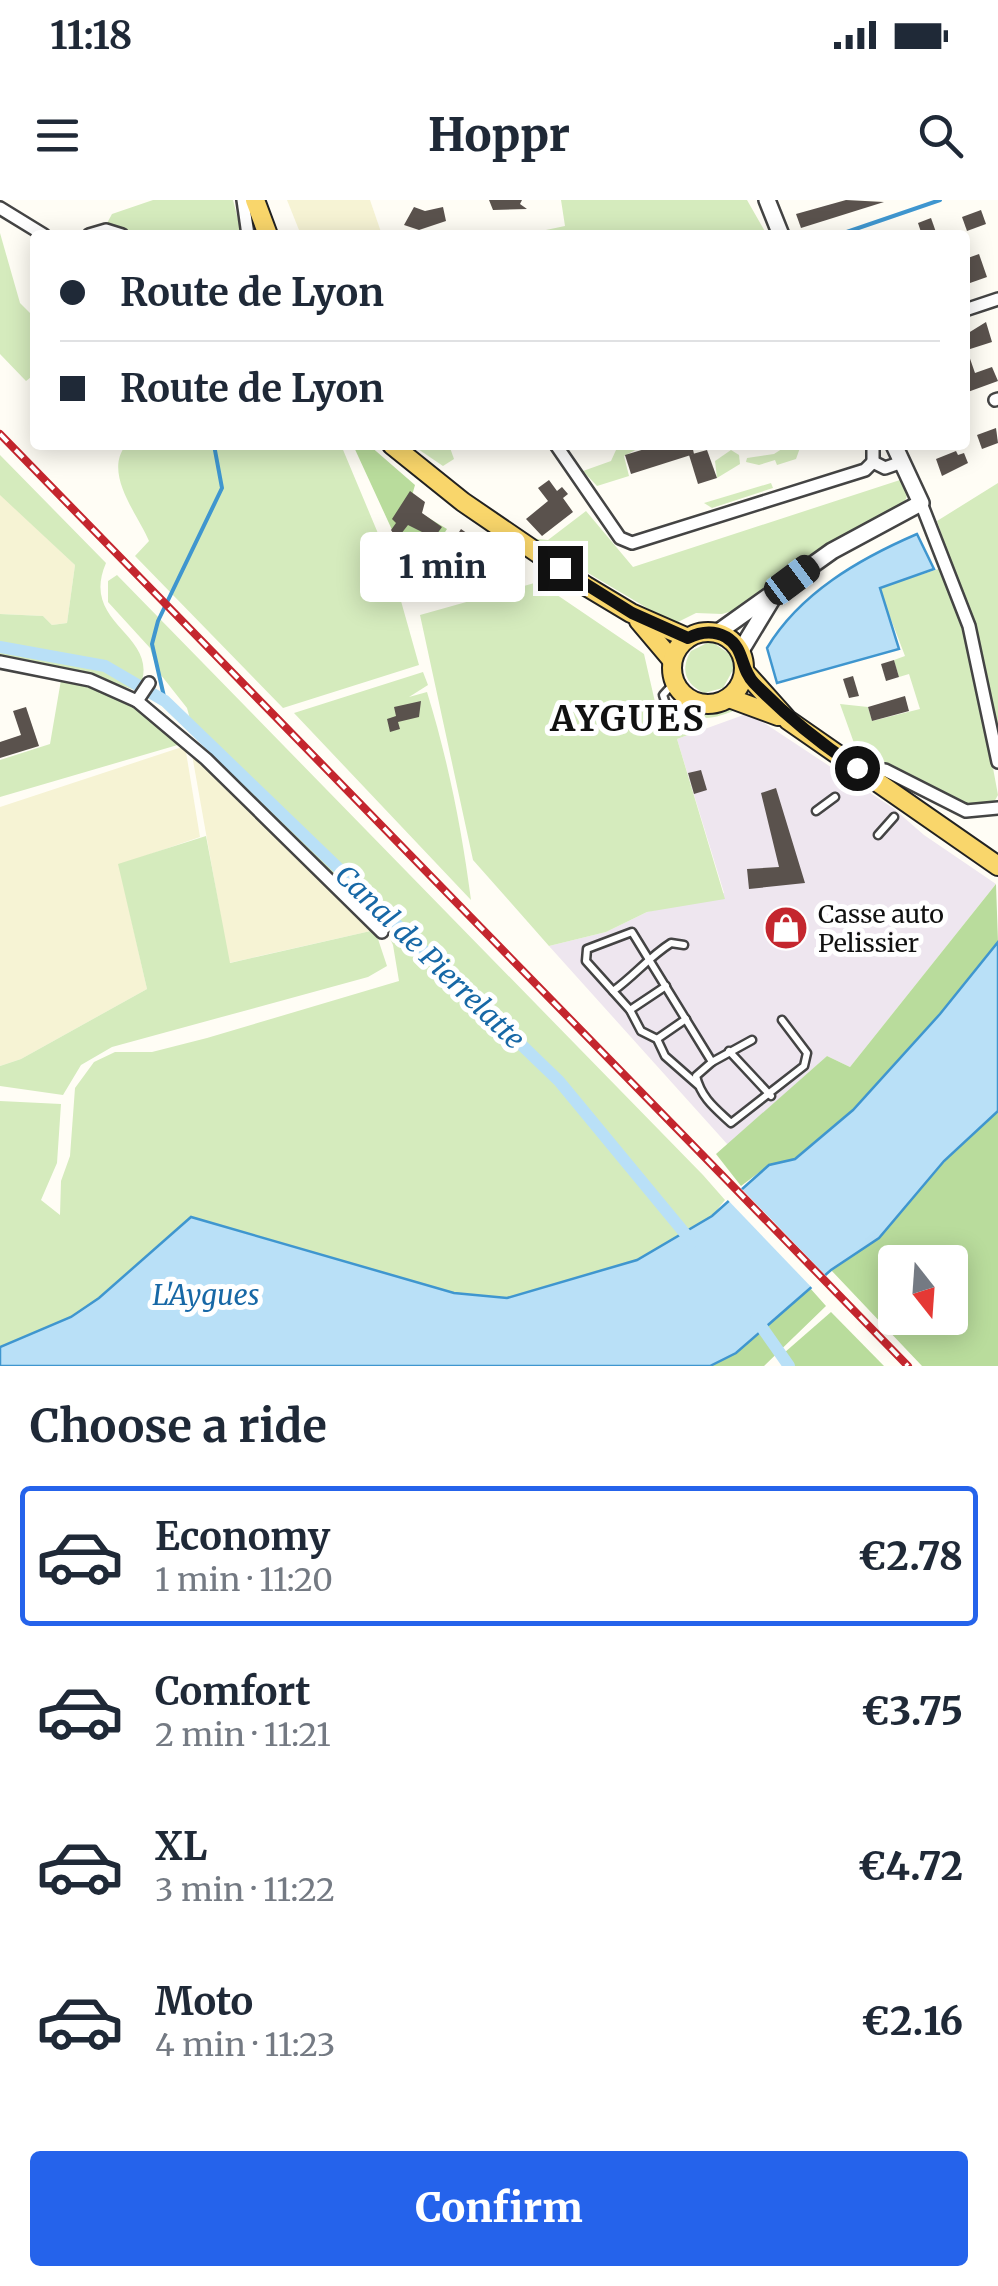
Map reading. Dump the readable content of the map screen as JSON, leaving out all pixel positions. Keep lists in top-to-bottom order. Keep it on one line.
{"districts":["AYGUES"],"water":["Canal de Pierrelatte","L'Aygues"],"places":{"shop":["Casse auto Pelissier"]},"north":"bottom","page":{"status":"11:18","header":"Hoppr","banner":["Route de Lyon","Route de Lyon"],"bubble":"1 min","heading":"Choose a ride","list":[{"name":"Economy","note":"1 min · 11:20","value":"€2.78"},{"name":"Comfort","note":"2 min · 11:21","value":"€3.75"},{"name":"XL","note":"3 min · 11:22","value":"€4.72"},{"name":"Moto","note":"4 min · 11:23","value":"€2.16"}],"buttons":"Confirm"}}
